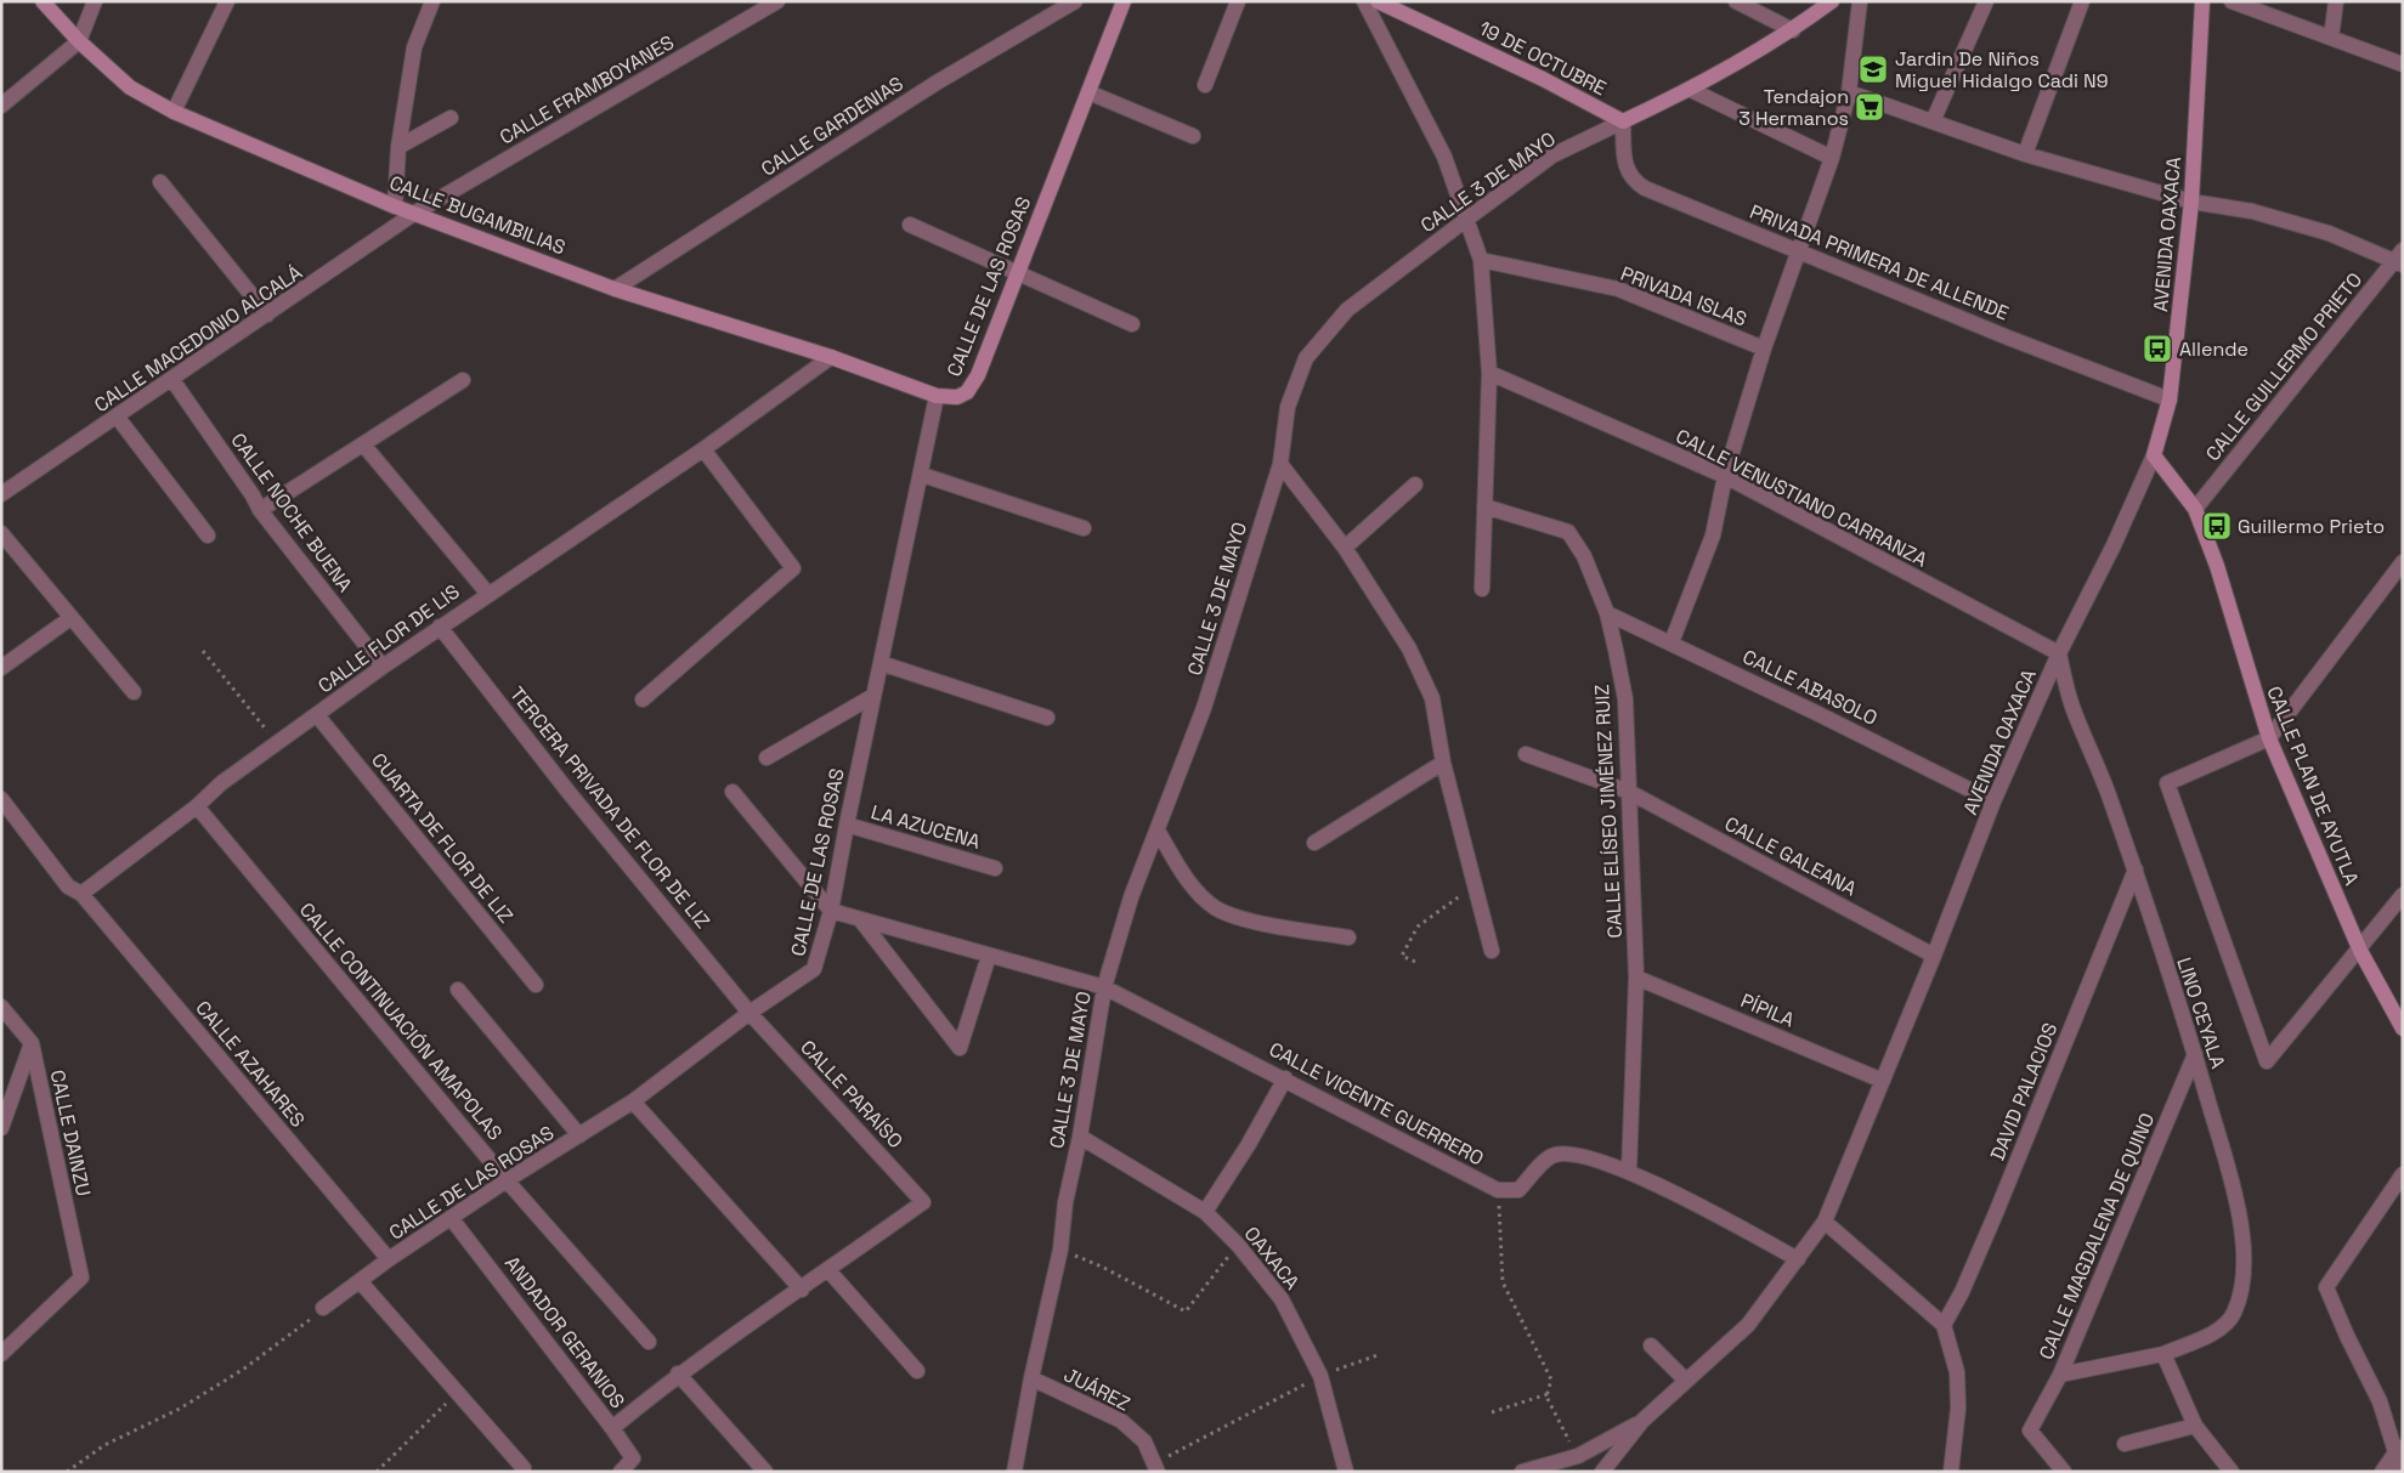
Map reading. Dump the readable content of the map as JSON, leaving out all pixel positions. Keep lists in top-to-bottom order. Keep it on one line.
{"streets":{"street":["19 DE OCTUBRE","CALLE FRAMBOYANES","CALLE GARDENIAS","CALLE 3 DE MAYO","CALLE BUGAMBILIAS","AVENIDA OAXACA","PRIVADA PRIMERA DE ALLENDE","CALLE DE LAS ROSAS","PRIVADA ISLAS","CALLE MACEDONIO ALCALÁ","CALLE GUILLERMO PRIETO","CALLE VENUSTIANO CARRANZA","CALLE NOCHE BUENA","CALLE FLOR DE LIS","CALLE ABASOLO","CALLE PLAN DE AYUTLA","TERCERA PRIVADA DE FLOR DE LIZ","CALLE ELÍSEO JIMÉNEZ RUIZ","LA AZUCENA","CUARTA DE FLOR DE LIZ","CALLE GALEANA","PÍPILA","LINO CEYALA","CALLE CONTINUACIÓN AMAPOLAS","CALLE AZAHARES","DAVID PALACIOS","CALLE PARAÍSO","CALLE VICENTE GUERRERO","CALLE DAINZU","CALLE MAGDALENA DE QUINO","OAXACA","ANDADOR GERANIOS","JUÁREZ"]},"crossings":[["19 DE OCTUBRE","CALLE 3 DE MAYO"],["19 DE OCTUBRE","PRIVADA PRIMERA DE ALLENDE"],["CALLE FRAMBOYANES","CALLE BUGAMBILIAS"],["CALLE FRAMBOYANES","CALLE MACEDONIO ALCALÁ"],["CALLE GARDENIAS","CALLE BUGAMBILIAS"],["CALLE 3 DE MAYO","PRIVADA PRIMERA DE ALLENDE"],["CALLE 3 DE MAYO","CALLE VICENTE GUERRERO"],["CALLE 3 DE MAYO","OAXACA"],["CALLE 3 DE MAYO","JUÁREZ"],["CALLE BUGAMBILIAS","CALLE DE LAS ROSAS"],["CALLE BUGAMBILIAS","CALLE MACEDONIO ALCALÁ"],["CALLE BUGAMBILIAS","CALLE FLOR DE LIS"],["AVENIDA OAXACA","PRIVADA PRIMERA DE ALLENDE"],["AVENIDA OAXACA","CALLE VENUSTIANO CARRANZA"],["AVENIDA OAXACA","CALLE ABASOLO"],["AVENIDA OAXACA","CALLE PLAN DE AYUTLA"],["AVENIDA OAXACA","CALLE GALEANA"],["AVENIDA OAXACA","PÍPILA"],["AVENIDA OAXACA","LINO CEYALA"],["CALLE DE LAS ROSAS","TERCERA PRIVADA DE FLOR DE LIZ"],["CALLE DE LAS ROSAS","LA AZUCENA"],["CALLE DE LAS ROSAS","CALLE CONTINUACIÓN AMAPOLAS"],["CALLE DE LAS ROSAS","CALLE AZAHARES"],["CALLE DE LAS ROSAS","CALLE PARAÍSO"],["CALLE DE LAS ROSAS","CALLE VICENTE GUERRERO"],["CALLE DE LAS ROSAS","ANDADOR GERANIOS"],["CALLE MACEDONIO ALCALÁ","CALLE NOCHE BUENA"],["CALLE GUILLERMO PRIETO","CALLE PLAN DE AYUTLA"],["CALLE VENUSTIANO CARRANZA","LINO CEYALA"],["CALLE NOCHE BUENA","CALLE FLOR DE LIS"],["CALLE FLOR DE LIS","TERCERA PRIVADA DE FLOR DE LIZ"],["CALLE FLOR DE LIS","CUARTA DE FLOR DE LIZ"],["CALLE FLOR DE LIS","CALLE CONTINUACIÓN AMAPOLAS"],["CALLE FLOR DE LIS","CALLE AZAHARES"],["CALLE ABASOLO","CALLE ELÍSEO JIMÉNEZ RUIZ"],["TERCERA PRIVADA DE FLOR DE LIZ","CALLE PARAÍSO"],["CALLE ELÍSEO JIMÉNEZ RUIZ","CALLE GALEANA"],["CALLE ELÍSEO JIMÉNEZ RUIZ","PÍPILA"],["CALLE ELÍSEO JIMÉNEZ RUIZ","CALLE VICENTE GUERRERO"],["LINO CEYALA","DAVID PALACIOS"],["LINO CEYALA","CALLE MAGDALENA DE QUINO"]],"places":{"school or university":["Jardin De Niños Miguel Hidalgo Cadi N9"],"supermarket":["Tendajon 3 Hermanos"],"bus stop":["Allende","Guillermo Prieto"]}}
